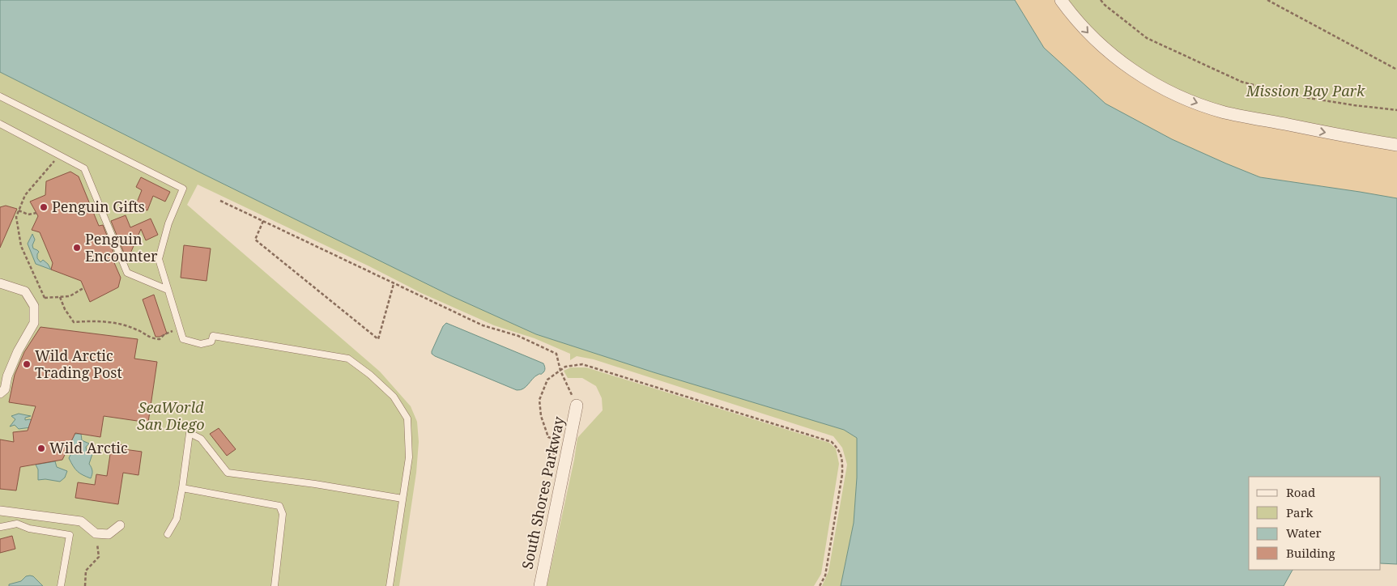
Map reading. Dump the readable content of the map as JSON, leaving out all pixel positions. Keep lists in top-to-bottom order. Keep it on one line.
{"streets":{"street":["South Shores Parkway"]},"parks":["Mission Bay Park","SeaWorld San Diego"],"places":["Penguin Gifts","Penguin Encounter","Wild Arctic Trading Post","Wild Arctic"],"legend":["Road","Park","Water","Building"]}
